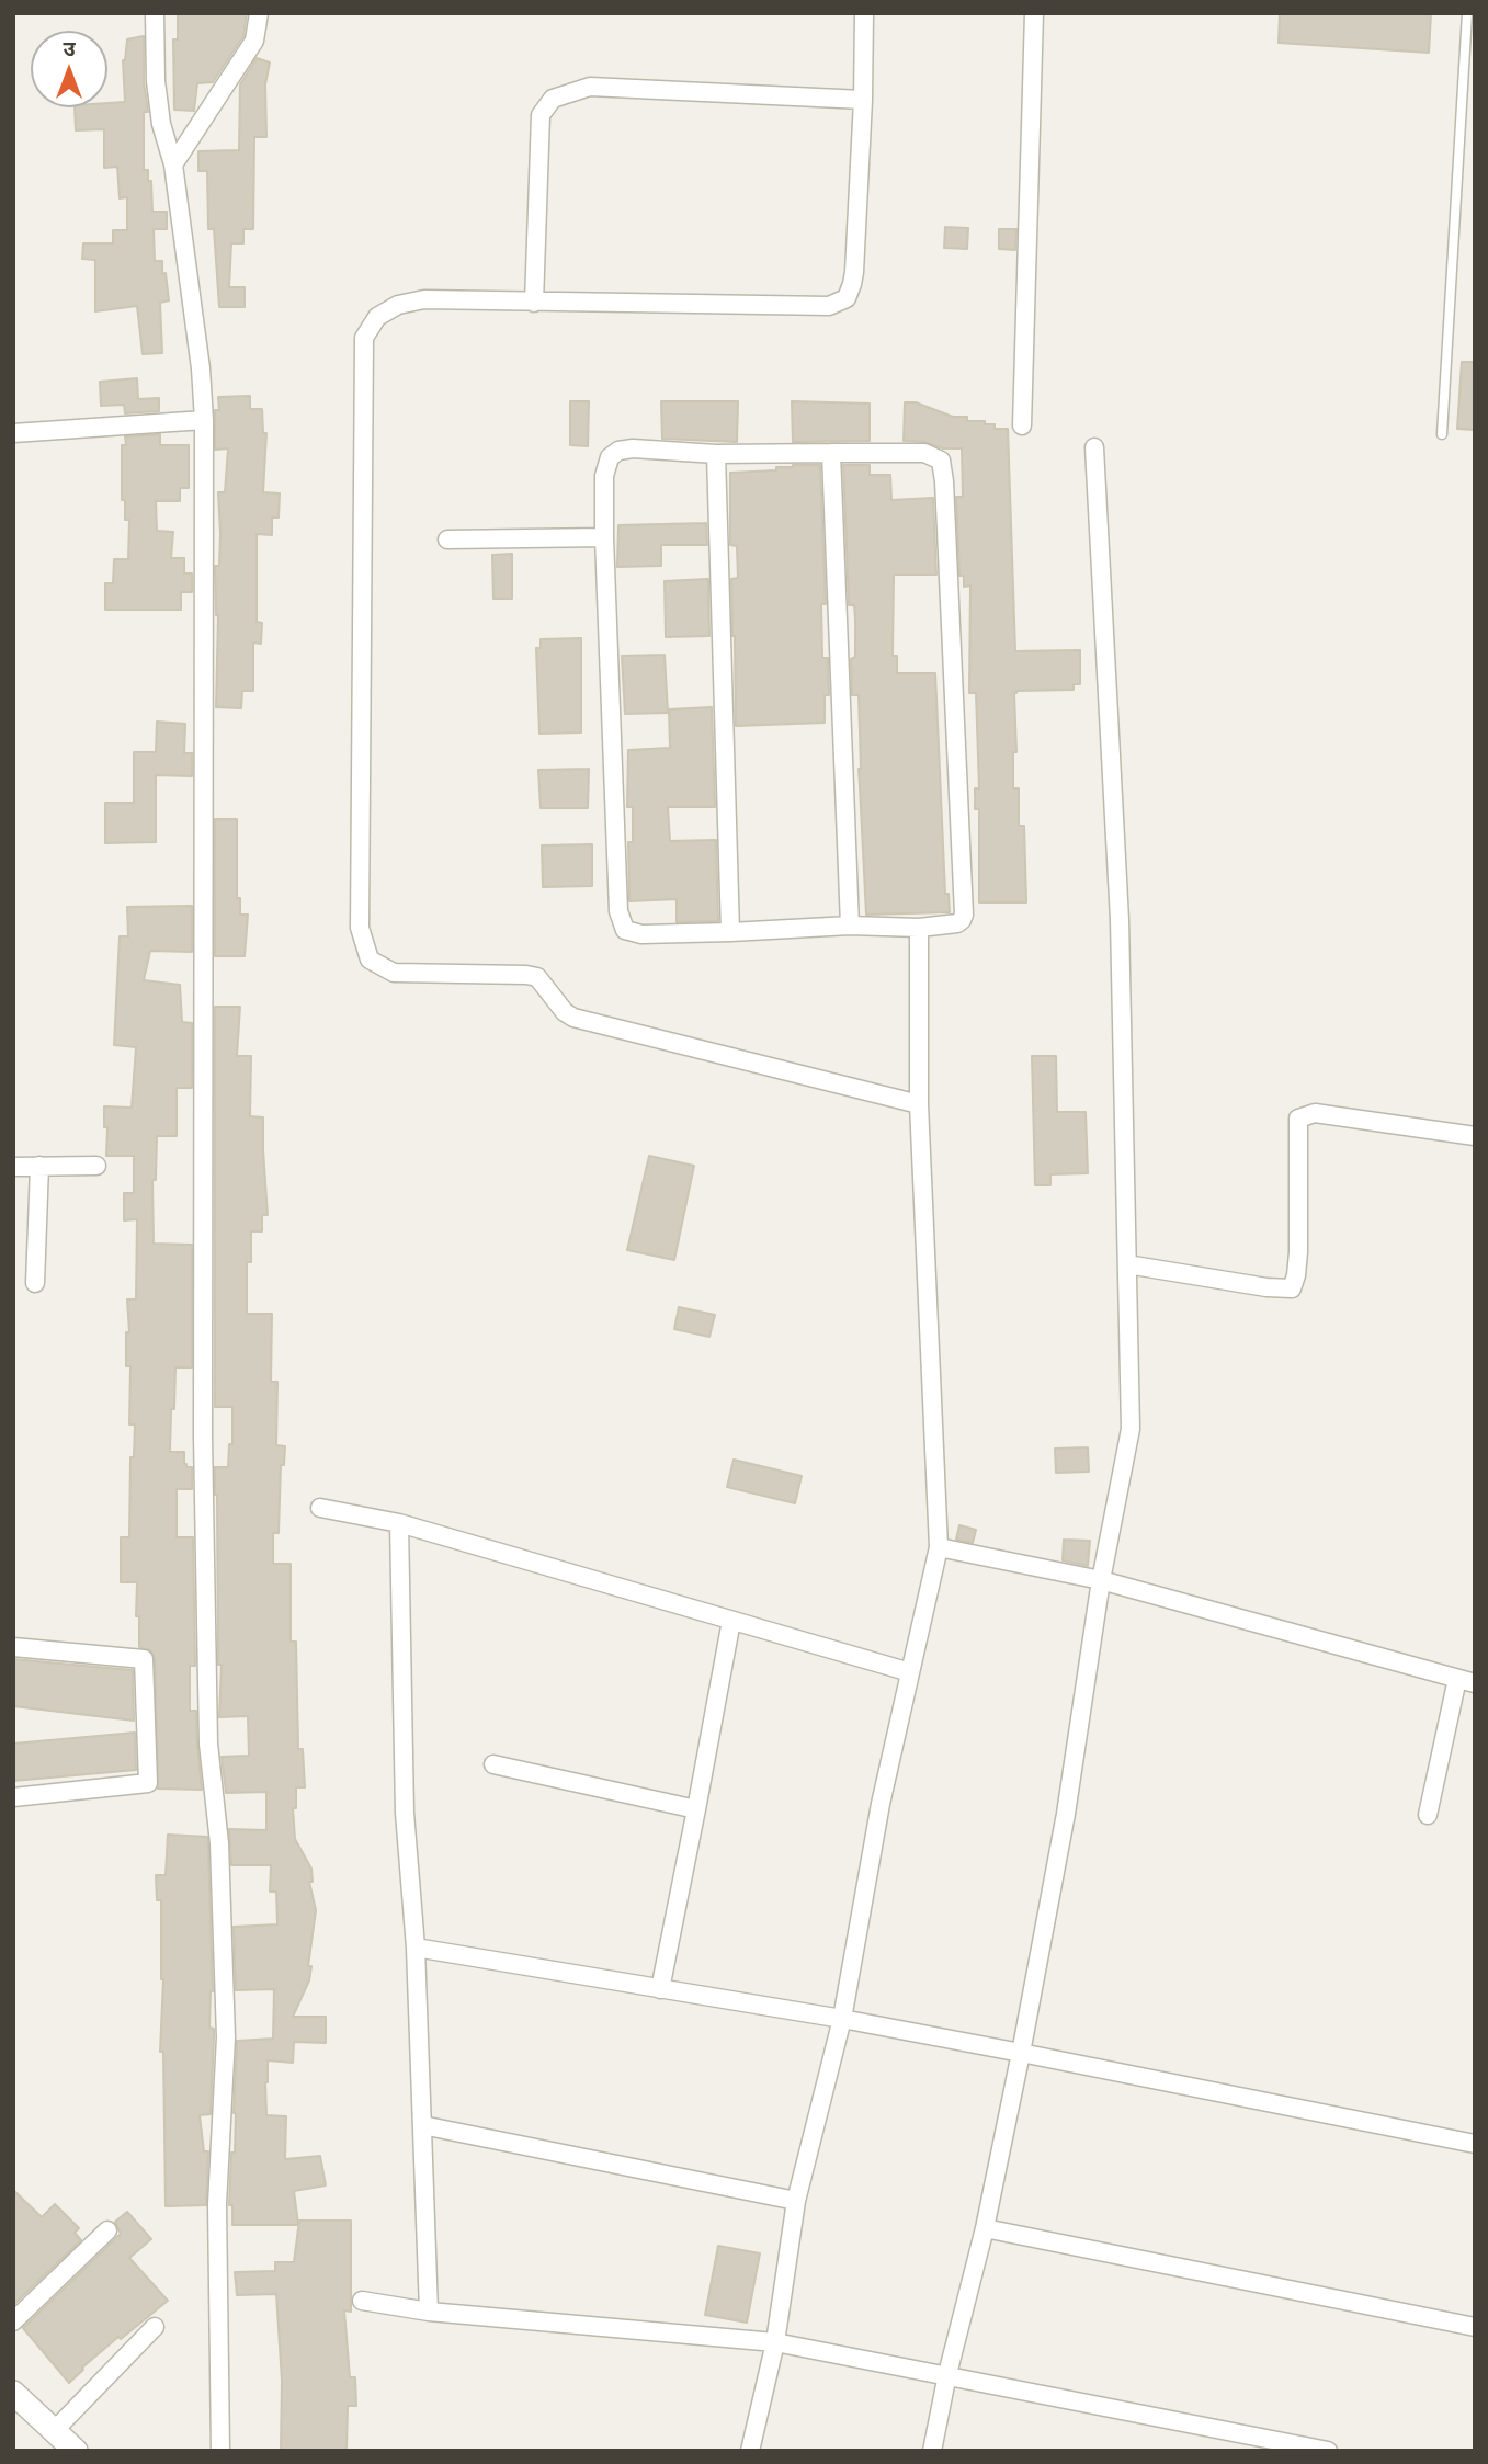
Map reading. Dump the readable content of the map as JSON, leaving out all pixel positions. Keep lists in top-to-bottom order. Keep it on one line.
{"north":"top"}
